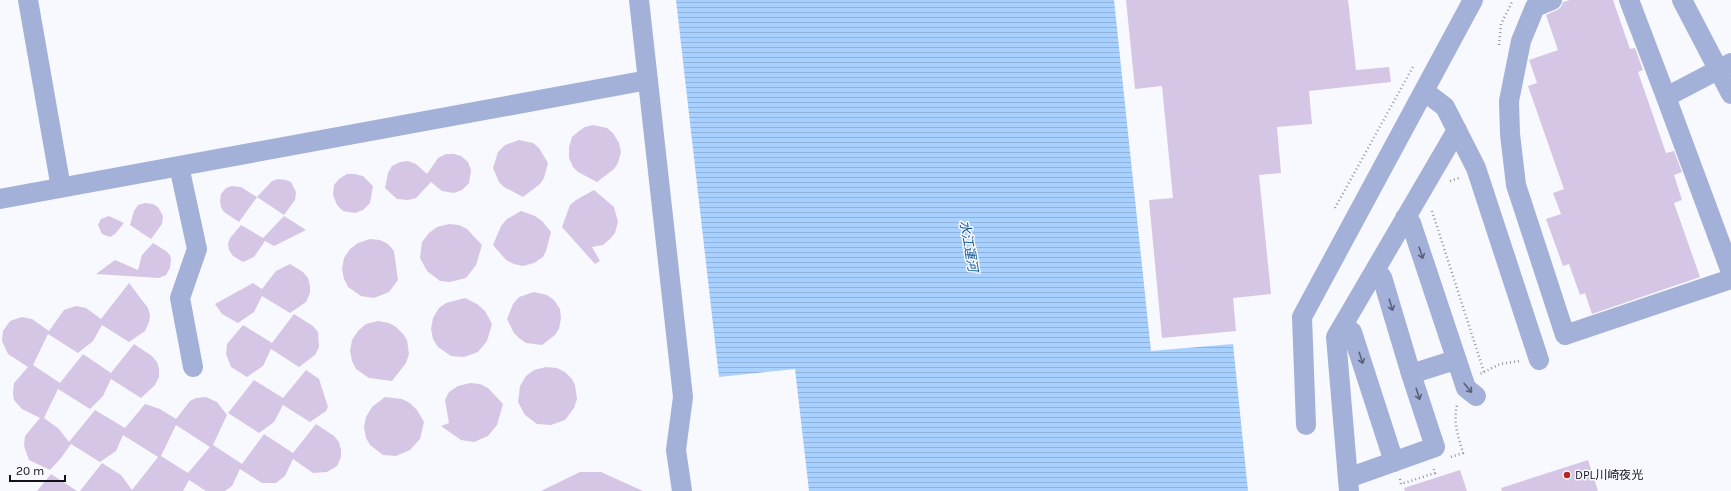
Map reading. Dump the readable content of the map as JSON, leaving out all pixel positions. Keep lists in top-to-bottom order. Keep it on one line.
{"water":["水江運河"],"places":["DPL川崎夜光"],"scale_bar":"20 m"}
